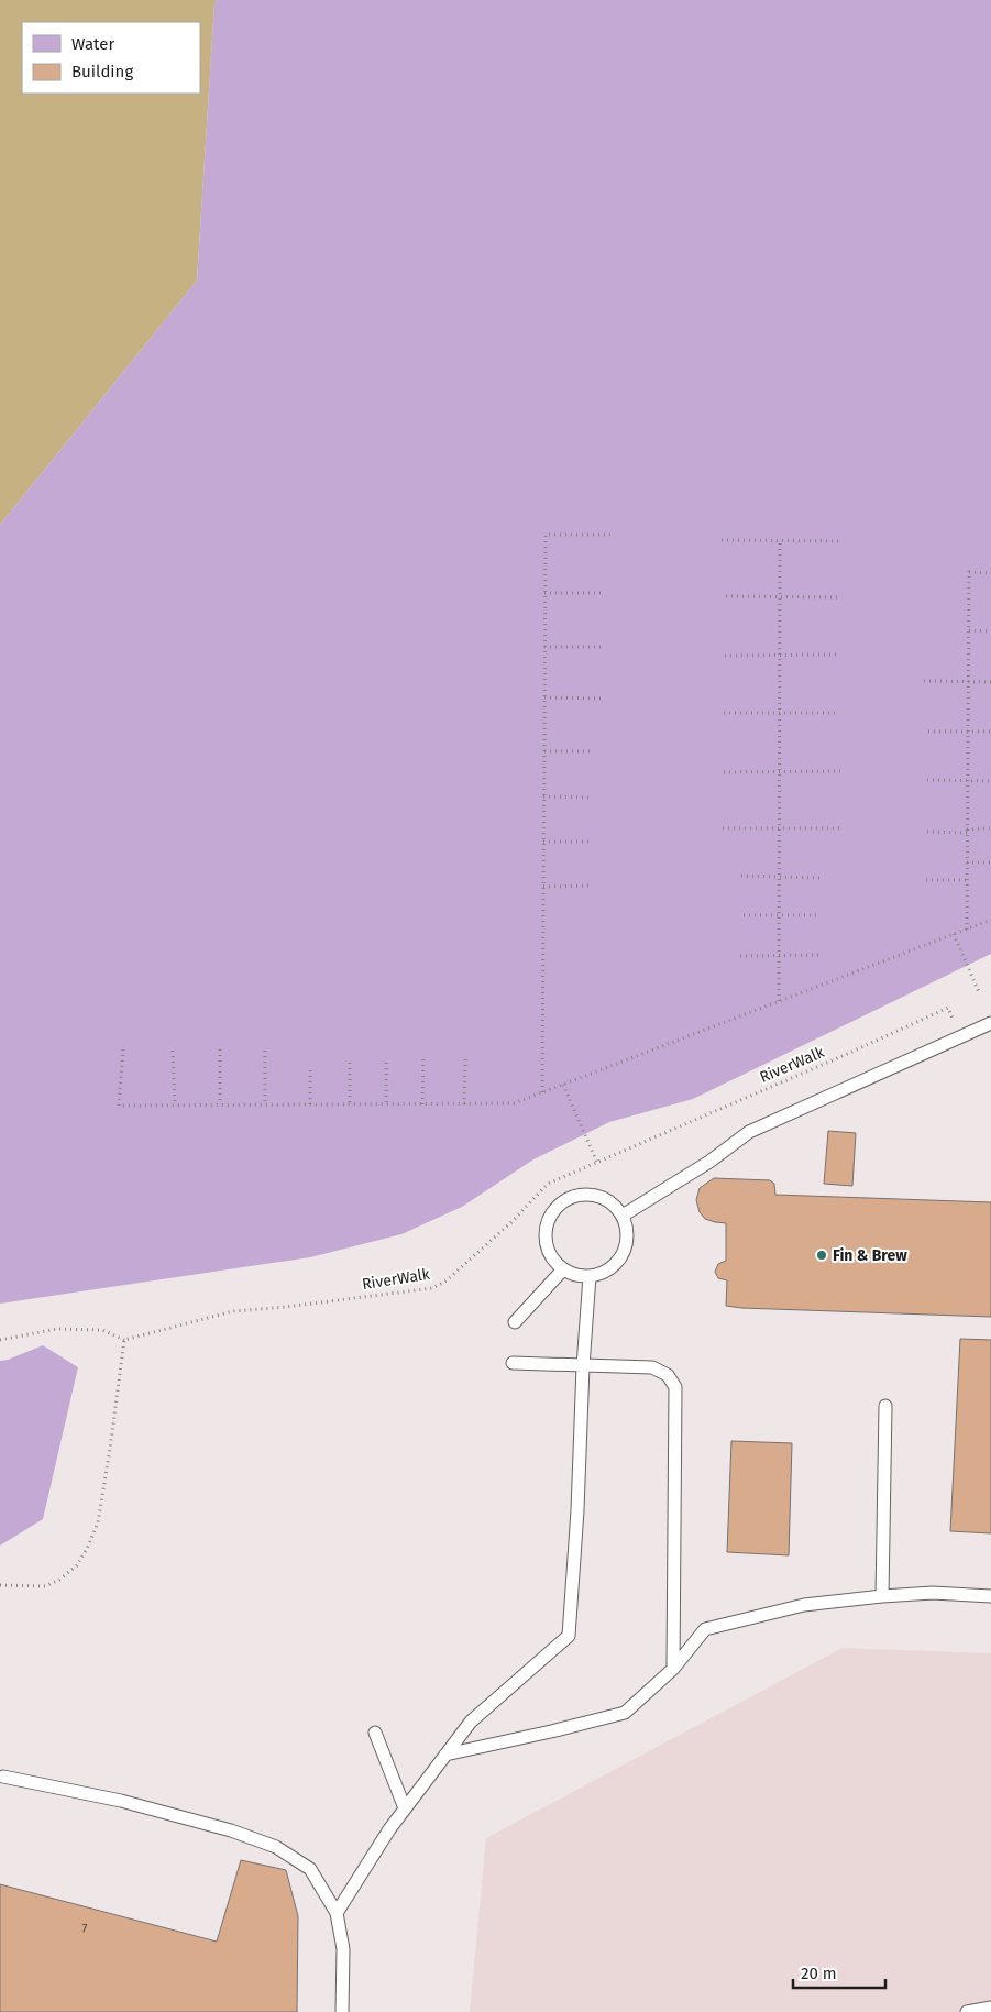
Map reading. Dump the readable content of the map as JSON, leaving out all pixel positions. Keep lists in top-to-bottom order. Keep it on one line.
{"streets":{"path":["RiverWalk"]},"places":["Fin & Brew"],"house_numbers":["7"],"legend":["Water","Building"],"scale_bar":"20 m"}
